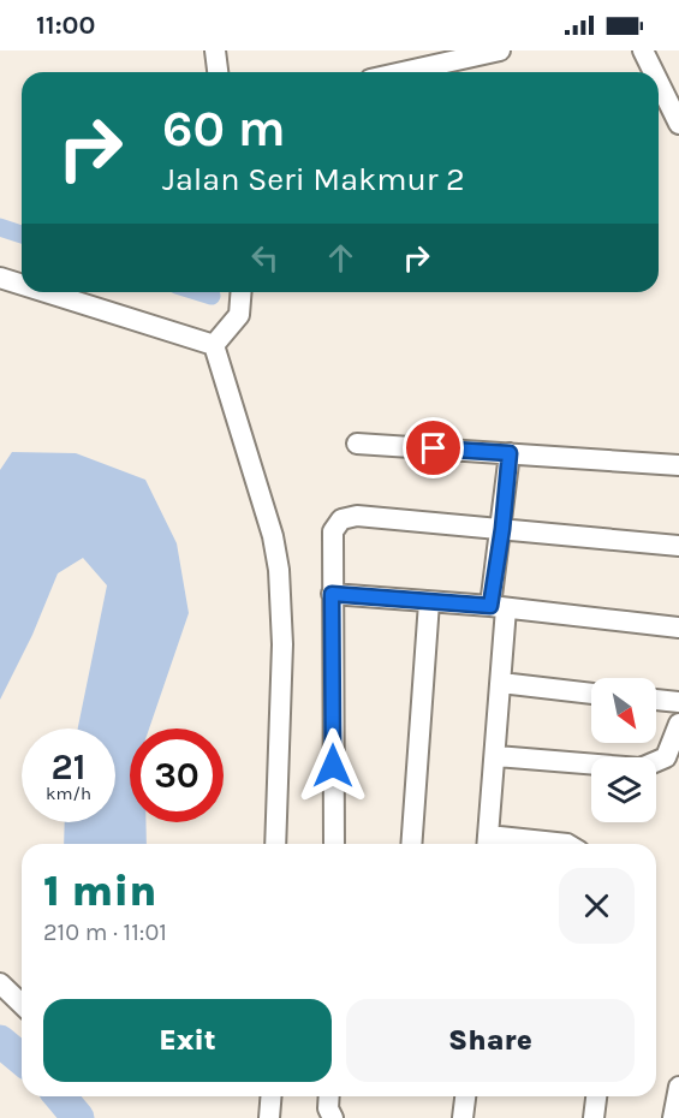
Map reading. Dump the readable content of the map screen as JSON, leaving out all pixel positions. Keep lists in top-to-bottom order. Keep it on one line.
{"north":"bottom right","page":{"status":"11:00","turn":["60 m","Jalan Seri Makmur 2"],"speed":"21 km/h","limit":"30","heading":["1 min","210 m · 11:01"],"buttons":["Exit","Share"]}}
